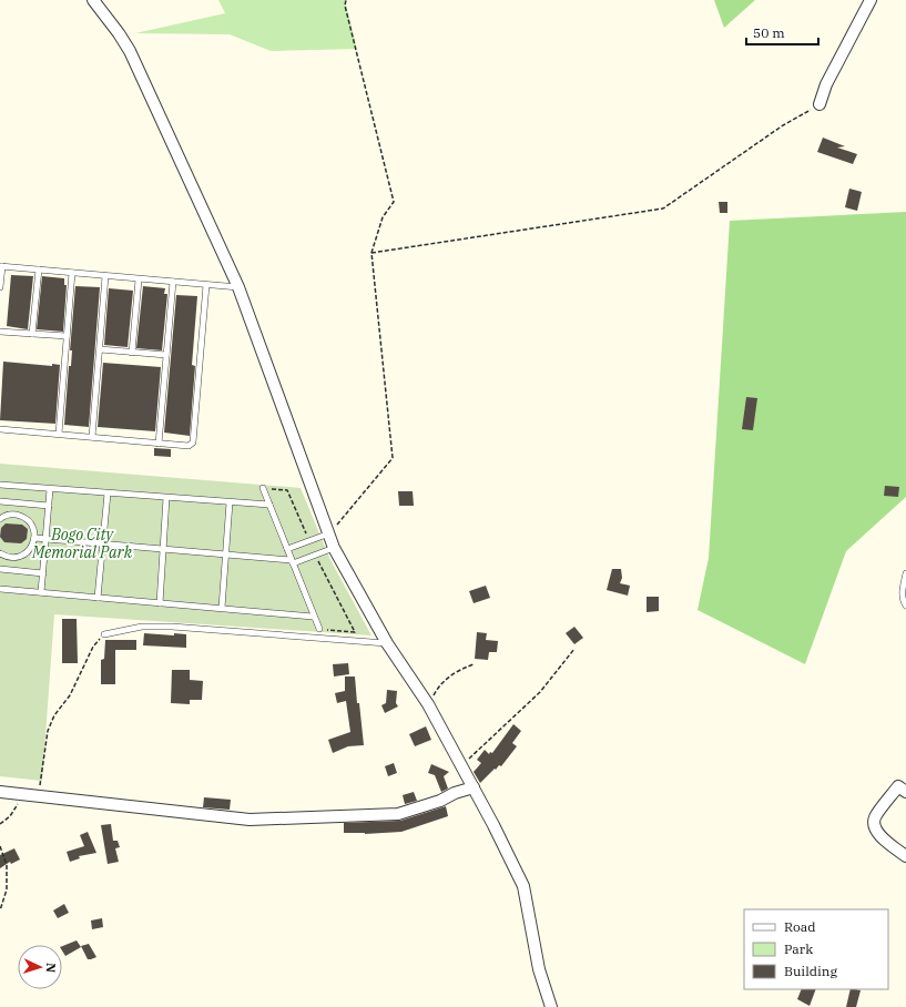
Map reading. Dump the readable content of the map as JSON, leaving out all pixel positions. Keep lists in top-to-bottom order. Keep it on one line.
{"parks":["Bogo City Memorial Park"],"legend":["Road","Park","Building"],"scale_bar":"50 m","north":"right"}
